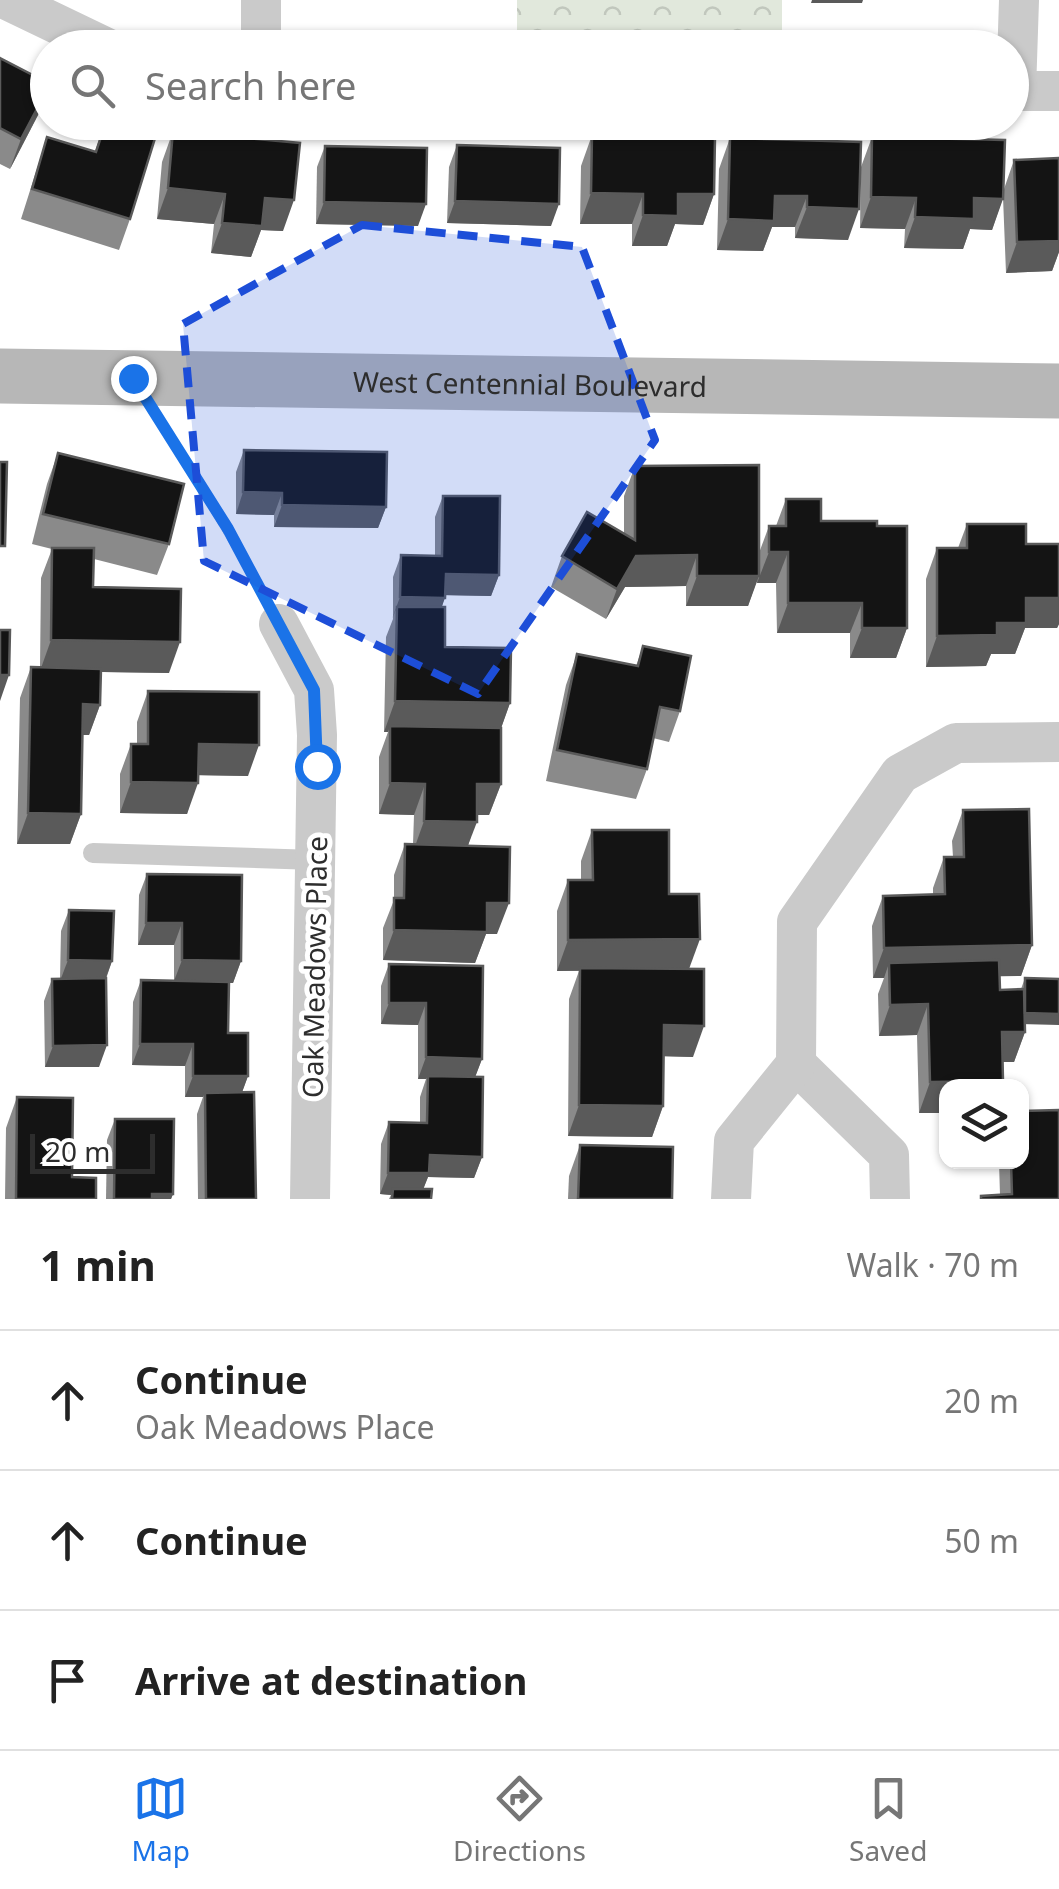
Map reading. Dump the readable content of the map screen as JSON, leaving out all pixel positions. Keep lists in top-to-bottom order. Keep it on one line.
{"streets":{"main road":["West Centennial Boulevard"],"street":["Oak Meadows Place"]},"scale_bar":"20 m","page":{"search":"Search here","scale":"20 m","heading":["1 min","Walk · 70 m"],"list":[["Continue","Oak Meadows Place","20 m"],["Continue","50 m"],"Arrive at destination"],"nav":["Map","Directions","Saved"]}}
